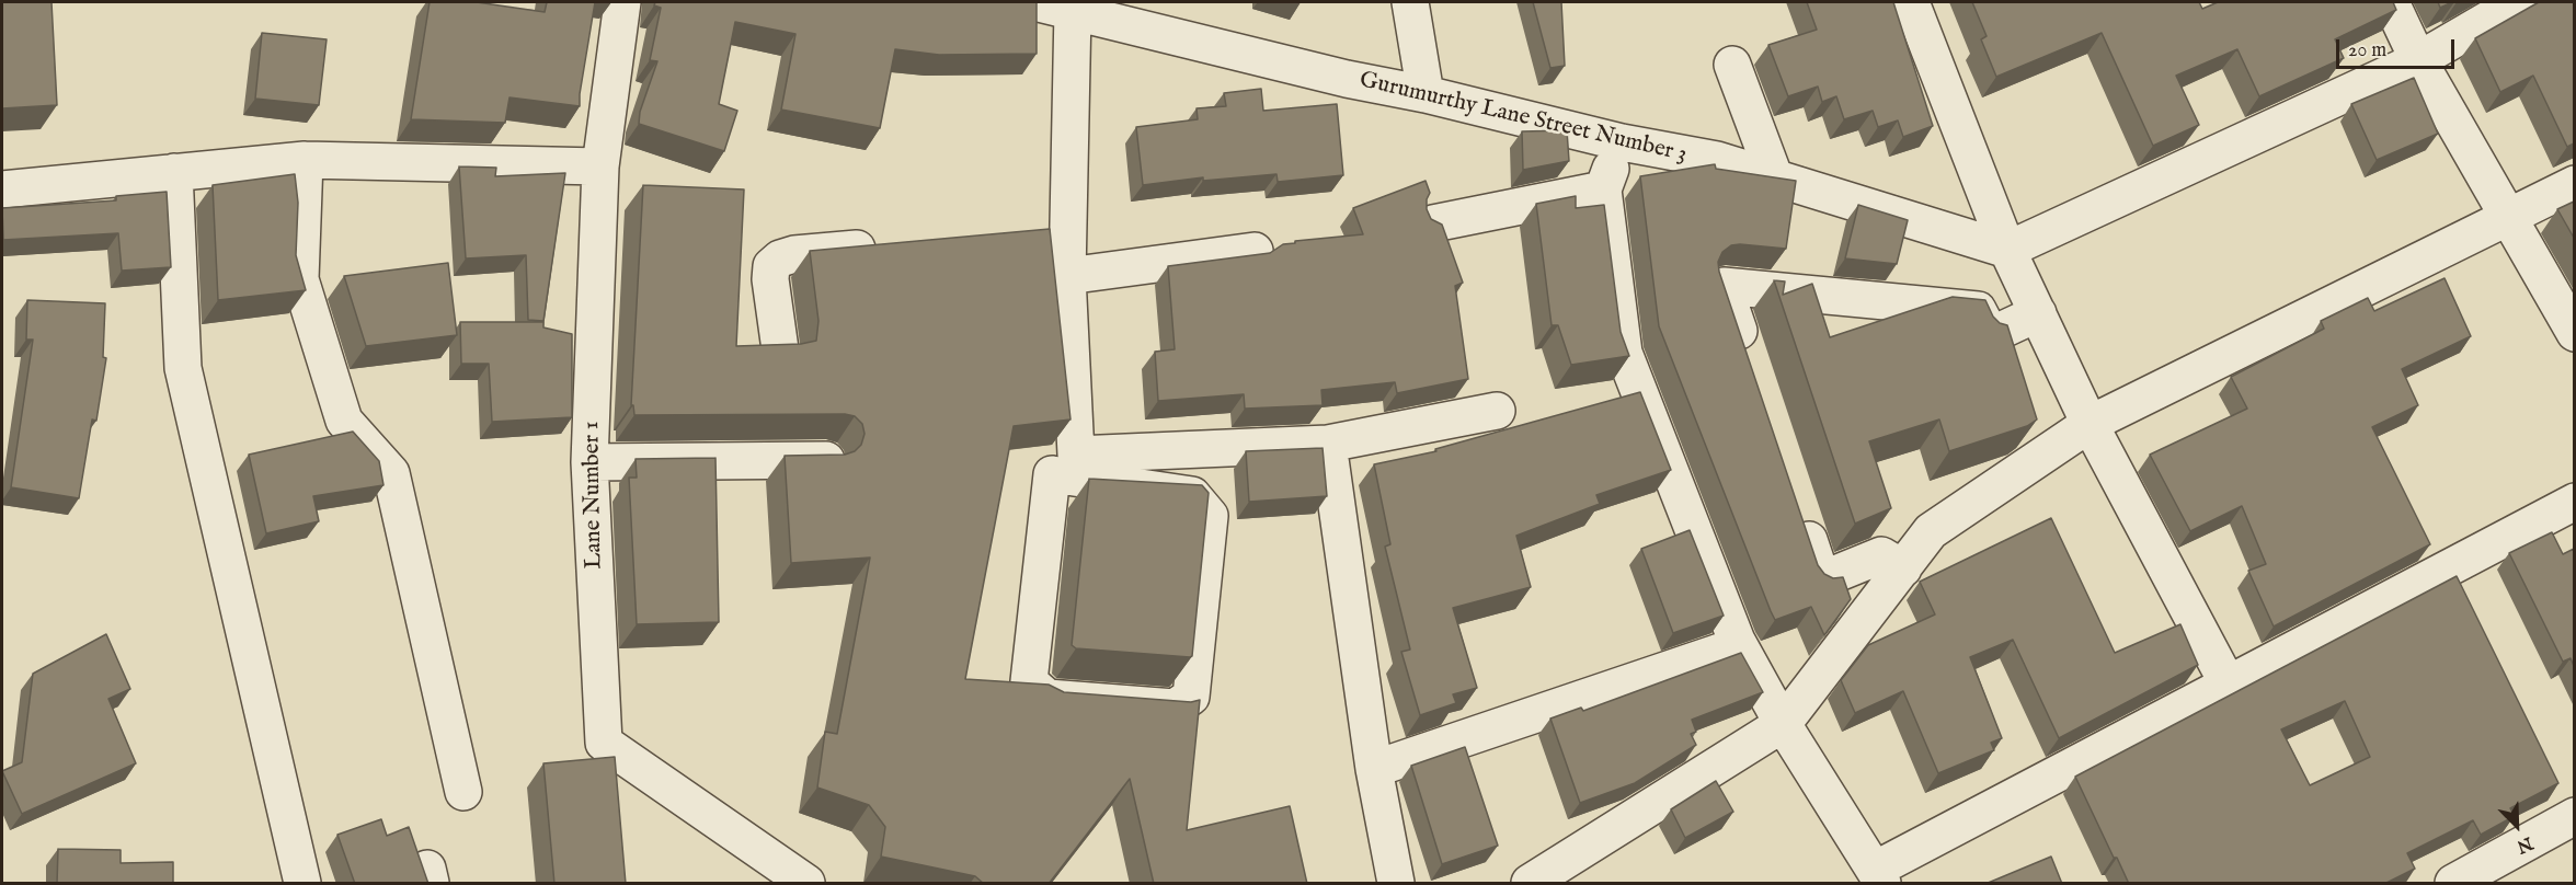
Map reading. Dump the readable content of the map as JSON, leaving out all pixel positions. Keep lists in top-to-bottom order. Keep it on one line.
{"streets":{"street":["Gurumurthy Lane Street Number 3","Lane Number 1"]},"scale_bar":"20 m","north":"bottom right"}
